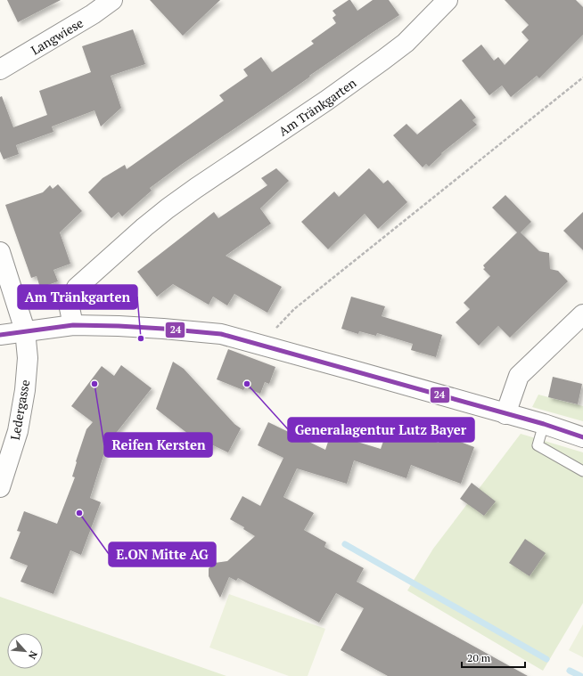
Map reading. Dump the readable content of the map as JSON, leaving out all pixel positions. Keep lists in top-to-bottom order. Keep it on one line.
{"streets":{"street":["Langwiese","Am Tränkgarten","Ledergasse"]},"places":["Am Tränkgarten","Reifen Kersten","Generalagentur Lutz Bayer","E.ON Mitte AG"],"lines":["transit line 24"],"scale_bar":"20 m","north":"bottom right"}
